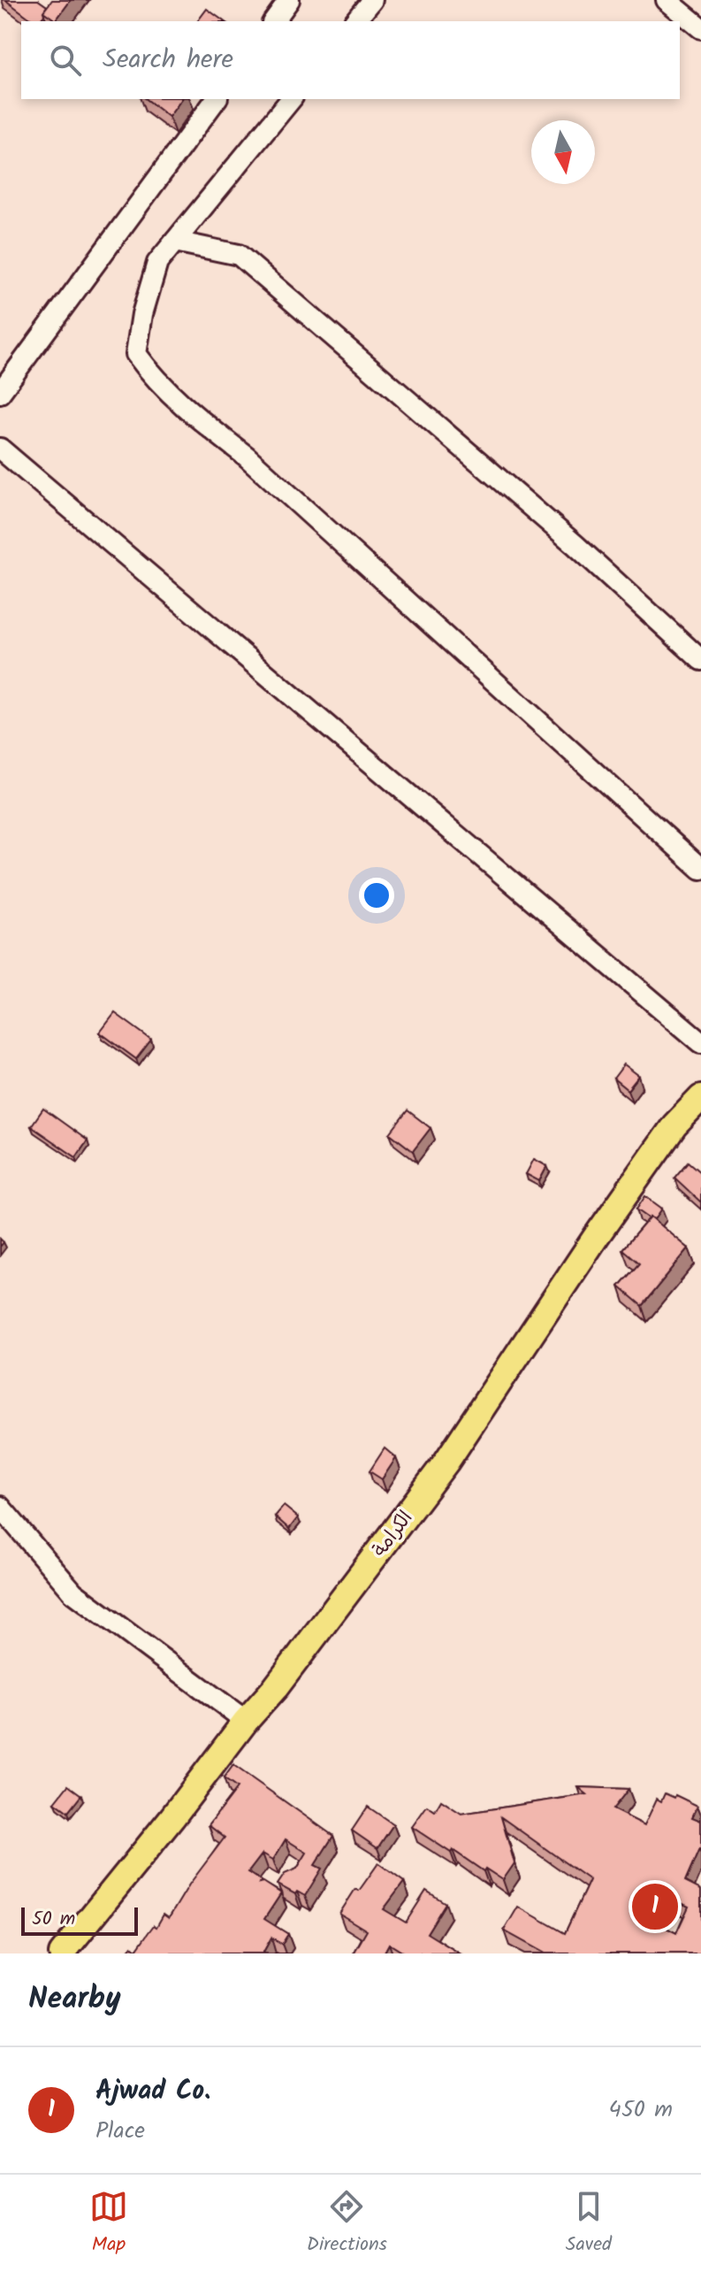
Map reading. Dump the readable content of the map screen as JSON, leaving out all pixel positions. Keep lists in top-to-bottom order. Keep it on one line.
{"streets":{"main road":["الكرامة"]},"scale_bar":"50 m","north":"bottom","page":{"search":"Search here","pins":"1","scale":"50 m","heading":"Nearby","list":[{"mark":"1","name":"Ajwad Co.","note":"Place","value":"450 m"}],"nav":["Map","Directions","Saved"]}}
